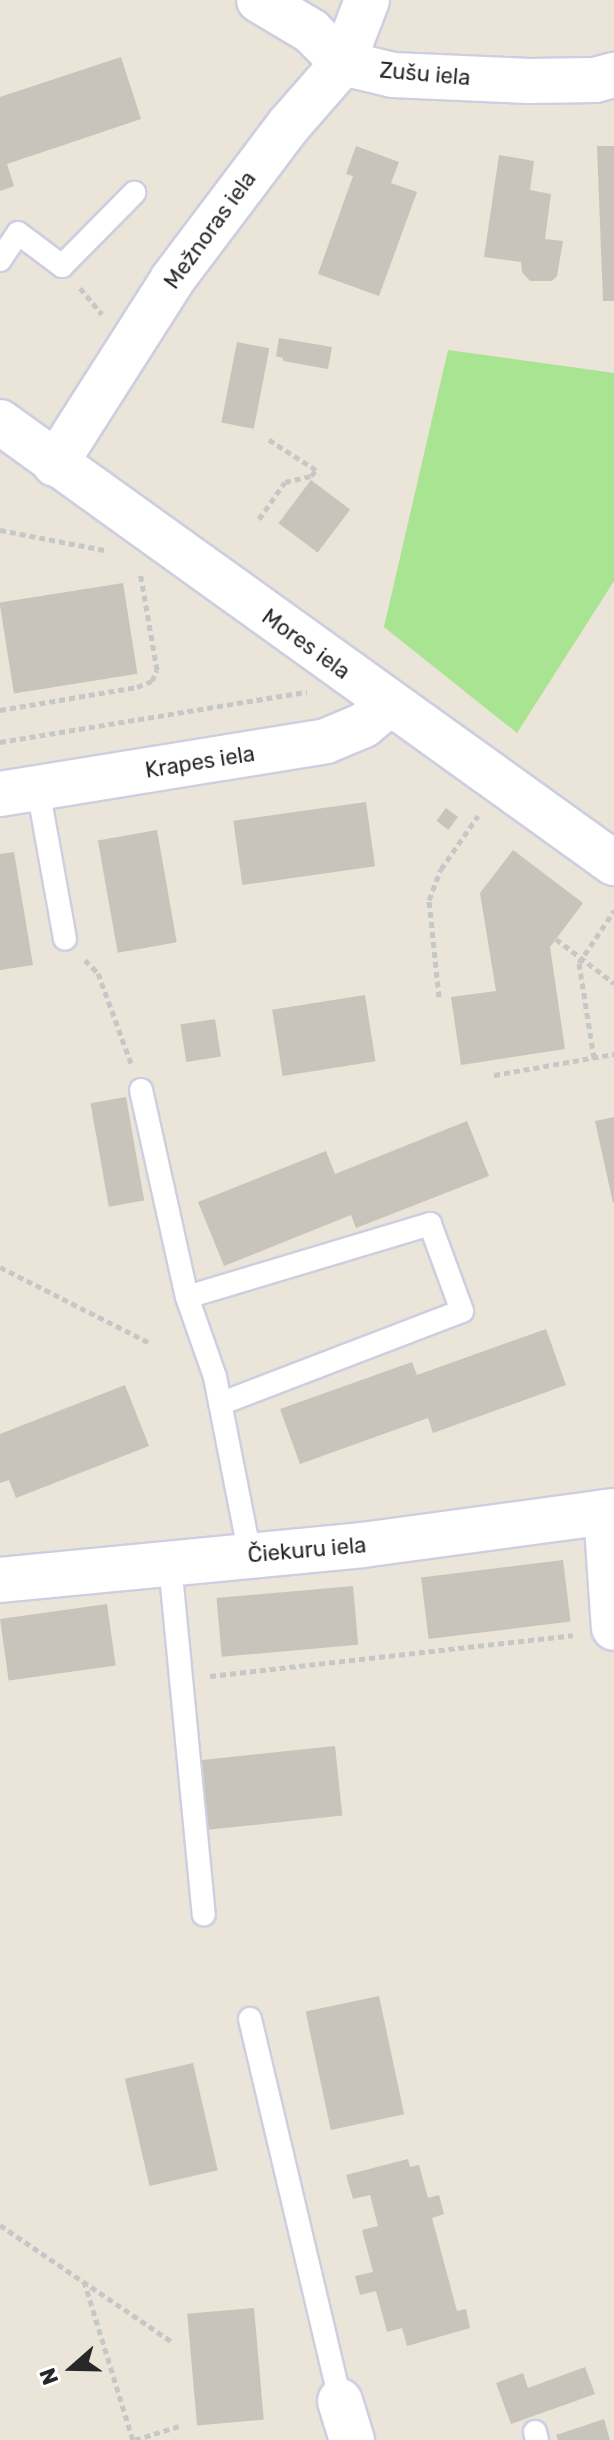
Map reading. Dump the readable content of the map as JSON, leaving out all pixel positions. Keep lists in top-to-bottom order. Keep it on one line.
{"streets":{"street":["Zušu iela","Mežnoras iela","Mores iela","Krapes iela","Čiekuru iela"]},"crossings":[["Zušu iela","Mežnoras iela"],["Mežnoras iela","Mores iela"],["Mores iela","Krapes iela"]],"north":"left"}
